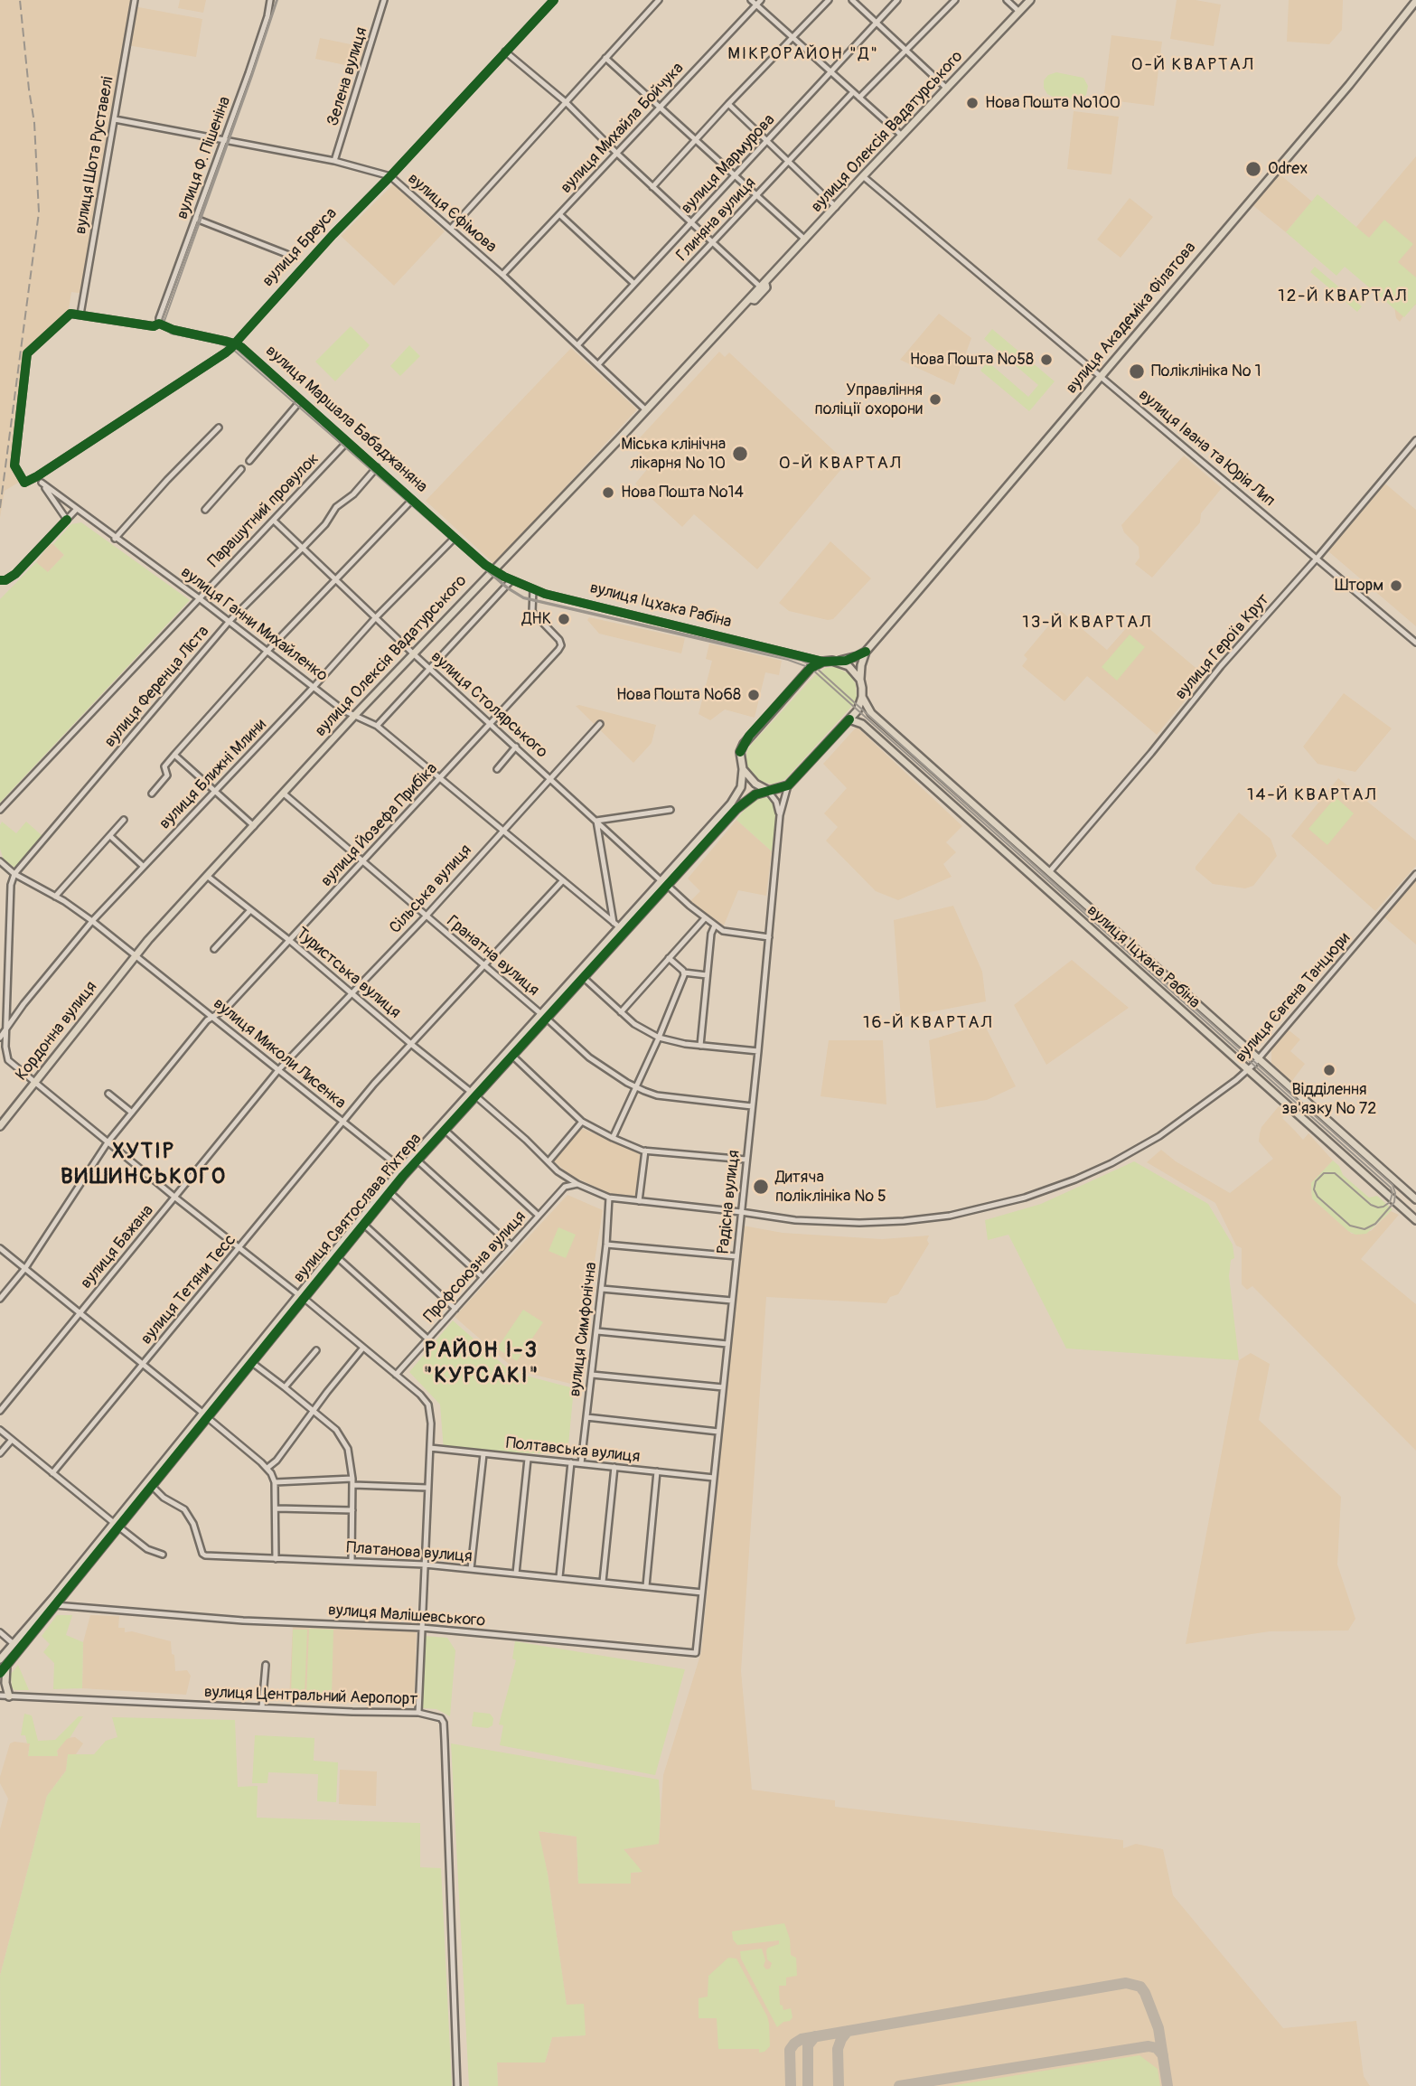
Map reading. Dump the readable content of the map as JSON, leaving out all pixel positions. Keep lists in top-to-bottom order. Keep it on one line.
{"streets":{"main road":["вулиця Олексія Вадатурського","вулиця Академіка Філатова","вулиця Іцхака Рабіна","Кордонна вулиця","вулиця Святослава Ріхтера"],"street":["Зелена вулиця","вулиця Михайла Бойчука","вулиця Шота Руставелі","вулиця Ф. Пішеніна","вулиця Мармурова","вулиця Єфімова","Глиняна вулиця","вулиця Бреуса","вулиця Маршала Бабаджаняна","вулиця Івана та Юрія Лип","Парашутний провулок","вулиця Ганни Михайленко","вулиця Героїв Крут","вулиця Ференца Ліста","вулиця Столярського","вулиця Ближні Млини","вулиця Йозефа Прибіка","Сільська вулиця","Гранатна вулиця","Туристська вулиця","вулиця Євгена Танцюри","вулиця Миколи Лисенка","Радісна вулиця","вулиця Бажана","Профсоюзна вулиця","вулиця Тетяни Тесс","вулиця Симфонічна","Полтавська вулиця","Платанова вулиця","вулиця Малішевського","вулиця Центральний Аеропорт"]},"crossings":[["Зелена вулиця","вулиця Єфімова"],["вулиця Михайла Бойчука","вулиця Єфімова"],["вулиця Олексія Вадатурського","вулиця Єфімова"],["вулиця Олексія Вадатурського","вулиця Маршала Бабаджаняна"],["вулиця Олексія Вадатурського","вулиця Івана та Юрія Лип"],["вулиця Олексія Вадатурського","вулиця Іцхака Рабіна"],["вулиця Олексія Вадатурського","вулиця Ганни Михайленко"],["вулиця Олексія Вадатурського","вулиця Столярського"],["вулиця Олексія Вадатурського","Гранатна вулиця"],["вулиця Олексія Вадатурського","Туристська вулиця"],["вулиця Олексія Вадатурського","Кордонна вулиця"],["вулиця Олексія Вадатурського","вулиця Миколи Лисенка"],["вулиця Шота Руставелі","вулиця Єфімова"],["вулиця Шота Руставелі","вулиця Бреуса"],["вулиця Шота Руставелі","вулиця Маршала Бабаджаняна"],["вулиця Ф. Пішеніна","вулиця Єфімова"],["вулиця Ф. Пішеніна","вулиця Маршала Бабаджаняна"],["вулиця Мармурова","вулиця Єфімова"],["вулиця Єфімова","Глиняна вулиця"],["вулиця Єфімова","вулиця Бреуса"],["вулиця Бреуса","вулиця Маршала Бабаджаняна"],["вулиця Бреуса","вулиця Ганни Михайленко"],["вулиця Академіка Філатова","вулиця Івана та Юрія Лип"],["вулиця Маршала Бабаджаняна","Парашутний провулок"],["вулиця Маршала Бабаджаняна","вулиця Іцхака Рабіна"],["вулиця Маршала Бабаджаняна","вулиця Ференца Ліста"],["вулиця Маршала Бабаджаняна","вулиця Ближні Млини"],["вулиця Івана та Юрія Лип","вулиця Героїв Крут"],["Парашутний провулок","вулиця Ганни Михайленко"],["Парашутний провулок","вулиця Столярського"],["вулиця Іцхака Рабіна","вулиця Героїв Крут"],["вулиця Іцхака Рабіна","вулиця Йозефа Прибіка"],["вулиця Іцхака Рабіна","вулиця Євгена Танцюри"],["вулиця Іцхака Рабіна","вулиця Святослава Ріхтера"],["вулиця Ганни Михайленко","вулиця Ференца Ліста"],["вулиця Ганни Михайленко","вулиця Ближні Млини"],["вулиця Ганни Михайленко","вулиця Йозефа Прибіка"],["вулиця Ганни Михайленко","Сільська вулиця"],["вулиця Ганни Михайленко","вулиця Святослава Ріхтера"],["вулиця Ганни Михайленко","вулиця Тетяни Тесс"],["вулиця Ференца Ліста","вулиця Столярського"],["вулиця Ференца Ліста","вулиця Миколи Лисенка"],["вулиця Столярського","вулиця Ближні Млини"],["вулиця Столярського","вулиця Йозефа Прибіка"],["вулиця Столярського","Сільська вулиця"],["вулиця Столярського","Радісна вулиця"],["вулиця Столярського","вулиця Святослава Ріхтера"],["вулиця Ближні Млини","вулиця Миколи Лисенка"],["вулиця Йозефа Прибіка","Гранатна вулиця"],["вулиця Йозефа Прибіка","Туристська вулиця"],["вулиця Йозефа Прибіка","вулиця Миколи Лисенка"],["Сільська вулиця","Гранатна вулиця"],["Сільська вулиця","Туристська вулиця"],["Сільська вулиця","вулиця Миколи Лисенка"],["Сільська вулиця","вулиця Бажана"],["Гранатна вулиця","Радісна вулиця"],["Гранатна вулиця","вулиця Святослава Ріхтера"],["Гранатна вулиця","вулиця Тетяни Тесс"],["Туристська вулиця","вулиця Євгена Танцюри"],["Туристська вулиця","Радісна вулиця"],["Туристська вулиця","вулиця Святослава Ріхтера"],["Туристська вулиця","Профсоюзна вулиця"],["Туристська вулиця","вулиця Тетяни Тесс"],["Туристська вулиця","вулиця Симфонічна"],["вулиця Євгена Танцюри","Радісна вулиця"],["Кордонна вулиця","вулиця Миколи Лисенка"],["вулиця Миколи Лисенка","вулиця Святослава Ріхтера"],["вулиця Миколи Лисенка","вулиця Бажана"],["вулиця Миколи Лисенка","вулиця Тетяни Тесс"],["Радісна вулиця","вулиця Святослава Ріхтера"],["Радісна вулиця","Полтавська вулиця"],["Радісна вулиця","Платанова вулиця"],["Радісна вулиця","вулиця Малішевського"],["вулиця Святослава Ріхтера","Платанова вулиця"],["вулиця Святослава Ріхтера","вулиця Малішевського"],["вулиця Симфонічна","Полтавська вулиця"],["Платанова вулиця","вулиця Малішевського"]],"districts":["МІКРОРАЙОН \"Д\"","0-Й КВАРТАЛ","12-Й КВАРТАЛ","0-Й КВАРТАЛ","13-Й КВАРТАЛ","14-Й КВАРТАЛ","16-Й КВАРТАЛ","ХУТІР ВИШИНСЬКОГО","РАЙОН І-3 \"КУРСАКІ\""],"places":["Нова Пошта №100","Odrex","Нова Пошта №58","Поліклініка № 1","Управління поліції охорони","Міська клінічна лікарня № 10","Нова Пошта №14","Шторм","ДНК","Нова Пошта №68","Відділення зв'язку № 72","Дитяча поліклініка № 5"]}
